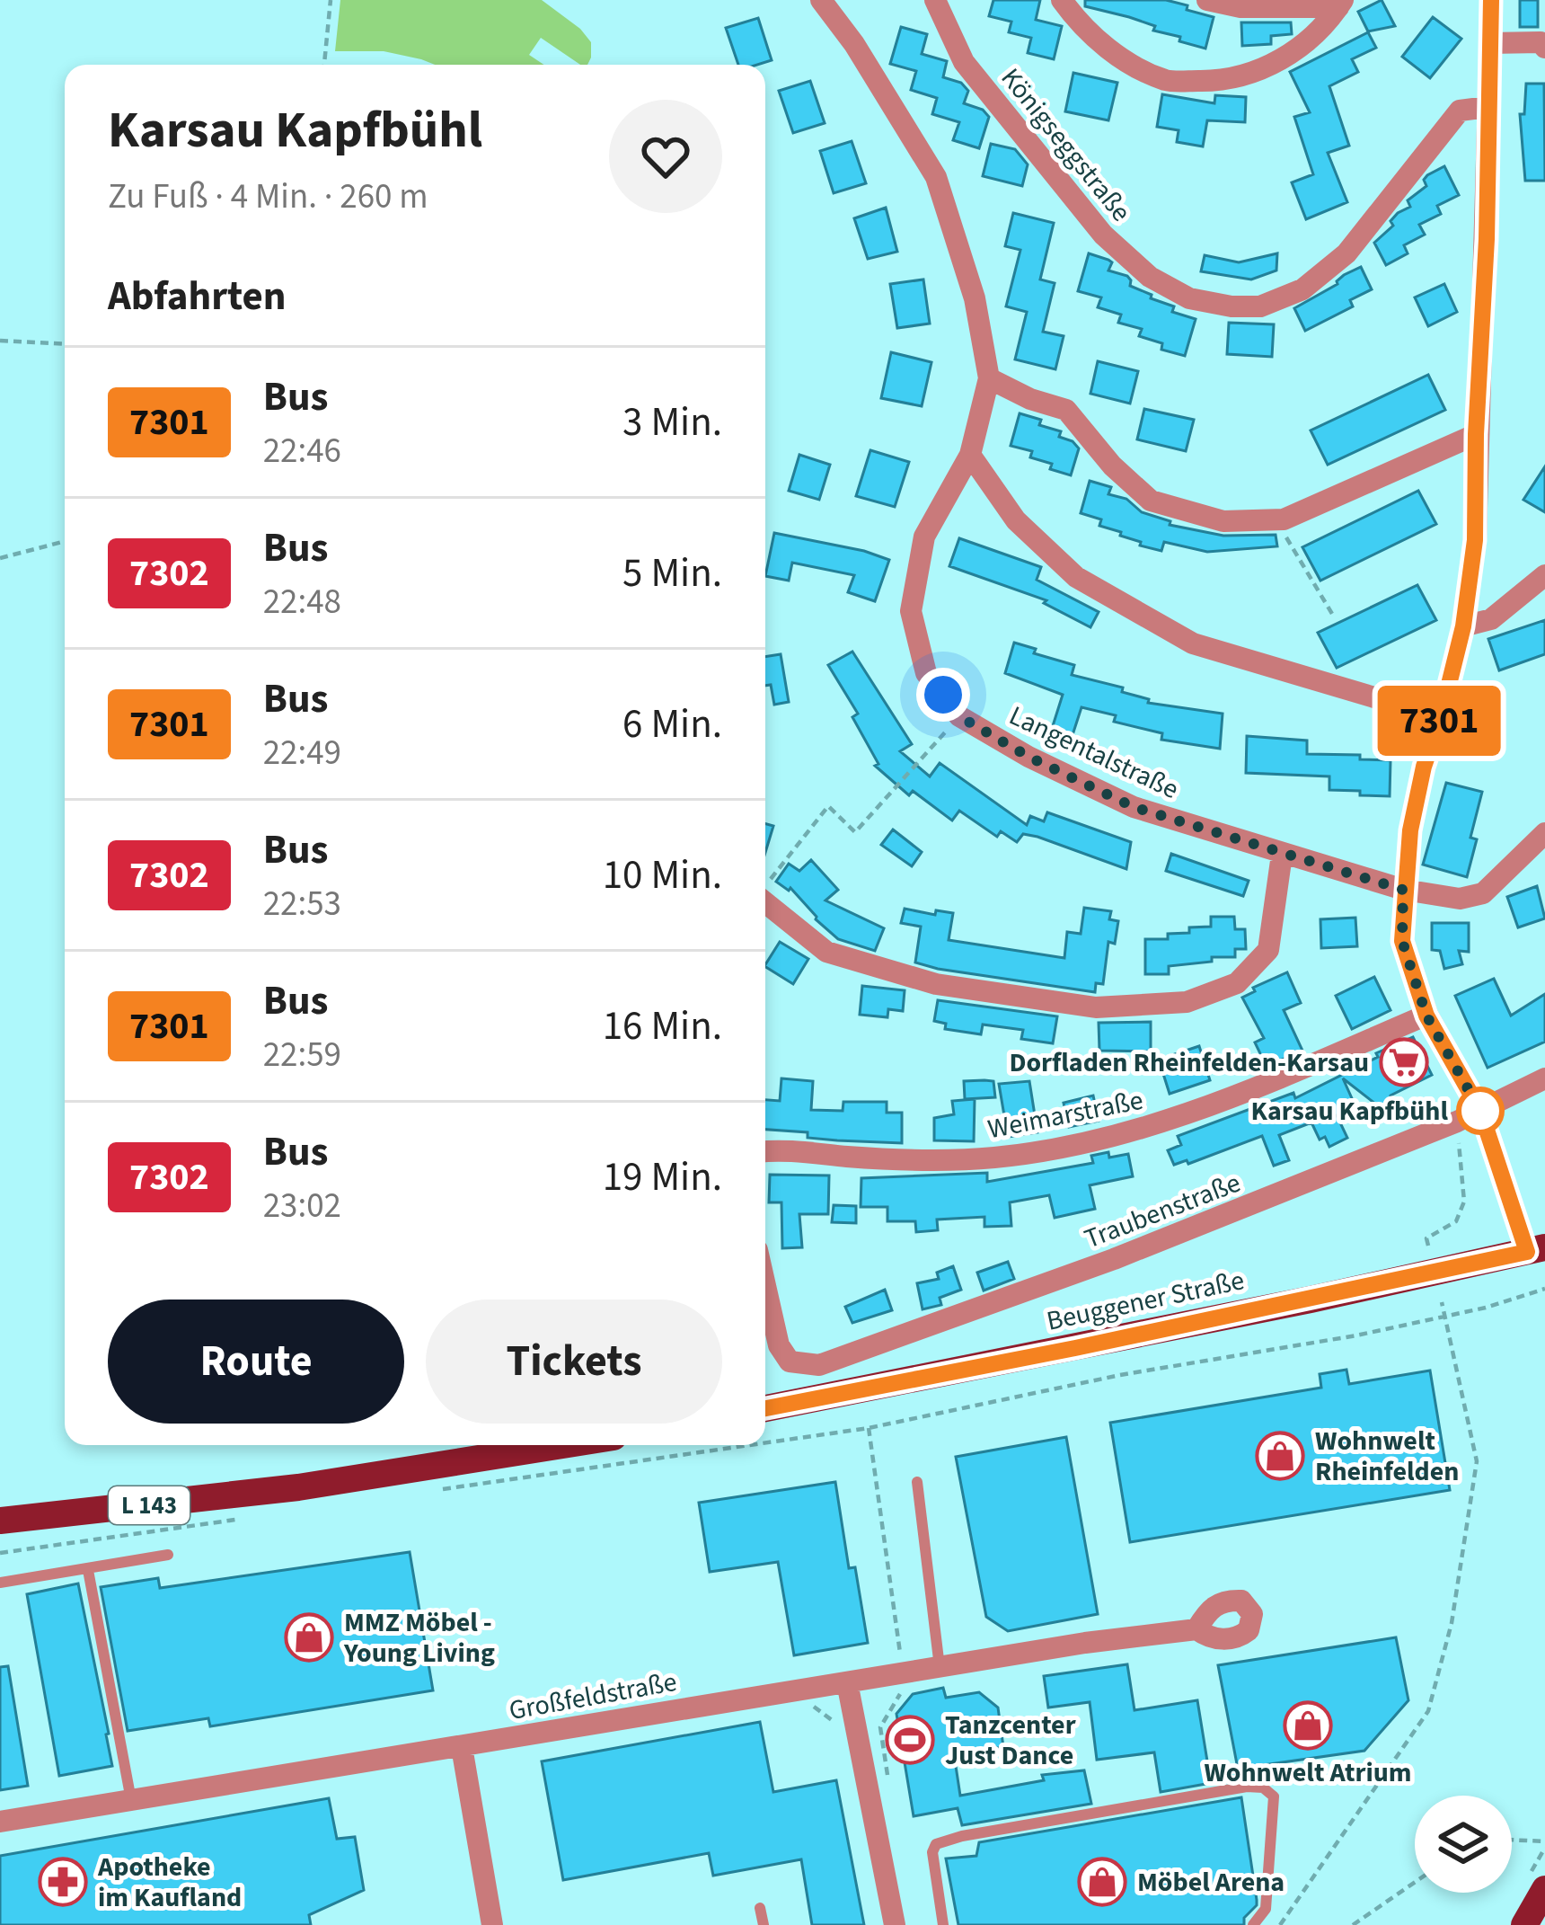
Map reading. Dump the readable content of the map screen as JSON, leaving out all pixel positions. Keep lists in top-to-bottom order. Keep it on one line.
{"streets":{"main road":["Beuggener Straße","L 143"],"street":["Königseggstraße","Langentalstraße","Weimarstraße","Traubenstraße","Großfeldstraße"]},"places":{"supermarket":["Dorfladen Rheinfelden-Karsau"],"other":["Karsau Kapfbühl"],"shop":["Wohnwelt Rheinfelden","MMZ Möbel - Young Living","Wohnwelt Atrium","Möbel Arena"],"sports":["Tanzcenter Just Dance"],"pharmacy":["Apotheke im Kaufland"]},"lines":["bus line 7301"],"page":{"on_map":"7301","heading":[["Karsau Kapfbühl","Zu Fuß · 4 Min. · 260 m"],"Abfahrten"],"list":[{"mark":"7301","name":"Bus","note":"22:46","value":"3 Min."},{"mark":"7302","name":"Bus","note":"22:48","value":"5 Min."},{"mark":"7301","name":"Bus","note":"22:49","value":"6 Min."},{"mark":"7302","name":"Bus","note":"22:53","value":"10 Min."},{"mark":"7301","name":"Bus","note":"22:59","value":"16 Min."},{"mark":"7302","name":"Bus","note":"23:02","value":"19 Min."}],"buttons":["Route","Tickets"]}}
